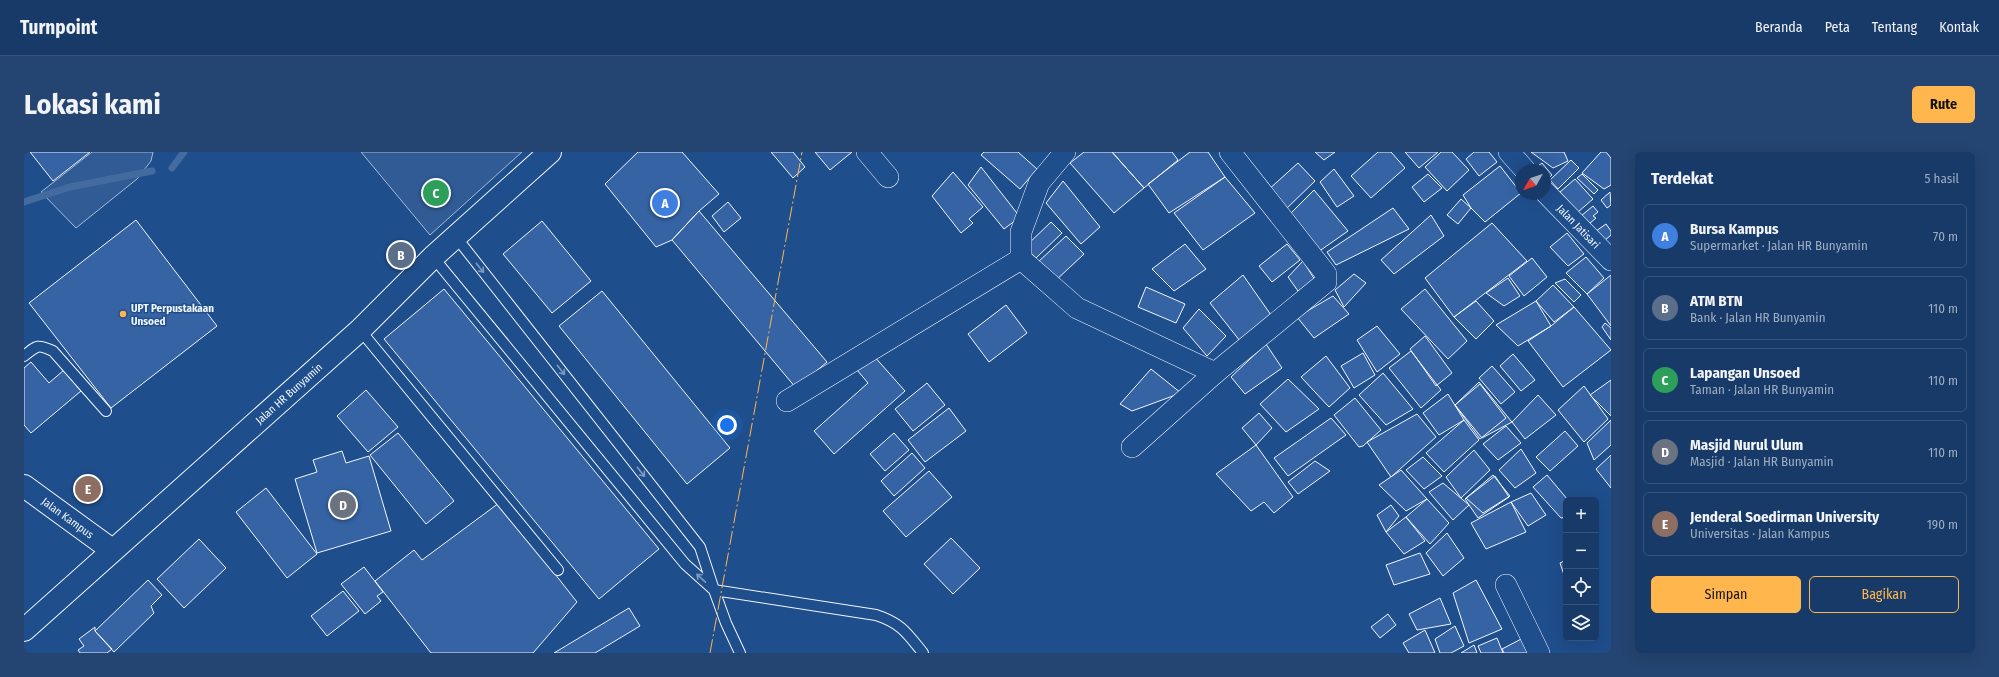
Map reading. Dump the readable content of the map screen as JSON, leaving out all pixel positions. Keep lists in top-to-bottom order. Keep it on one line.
{"streets":{"main road":["Jalan HR Bunyamin","Jalan Kampus"],"street":["Jalan Jatisari"]},"crossings":[["Jalan HR Bunyamin","Jalan Kampus"]],"places":["UPT Perpustakaan Unsoed"],"north":"bottom left","page":{"header":"Turnpoint","nav":["Beranda","Peta","Tentang","Kontak"],"buttons":["Rute",["Simpan","Bagikan"]],"title":"Lokasi kami","heading":["Terdekat","5 hasil"],"pins":["C","A","B","E","D"],"list":[{"mark":"A","name":"Bursa Kampus","note":"Supermarket · Jalan HR Bunyamin","value":"70 m"},{"mark":"B","name":"ATM BTN","note":"Bank · Jalan HR Bunyamin","value":"110 m"},{"mark":"C","name":"Lapangan Unsoed","note":"Taman · Jalan HR Bunyamin","value":"110 m"},{"mark":"D","name":"Masjid Nurul Ulum","note":"Masjid · Jalan HR Bunyamin","value":"110 m"},{"mark":"E","name":"Jenderal Soedirman University","note":"Universitas · Jalan Kampus","value":"190 m"}],"map_buttons":["+","−"]}}
